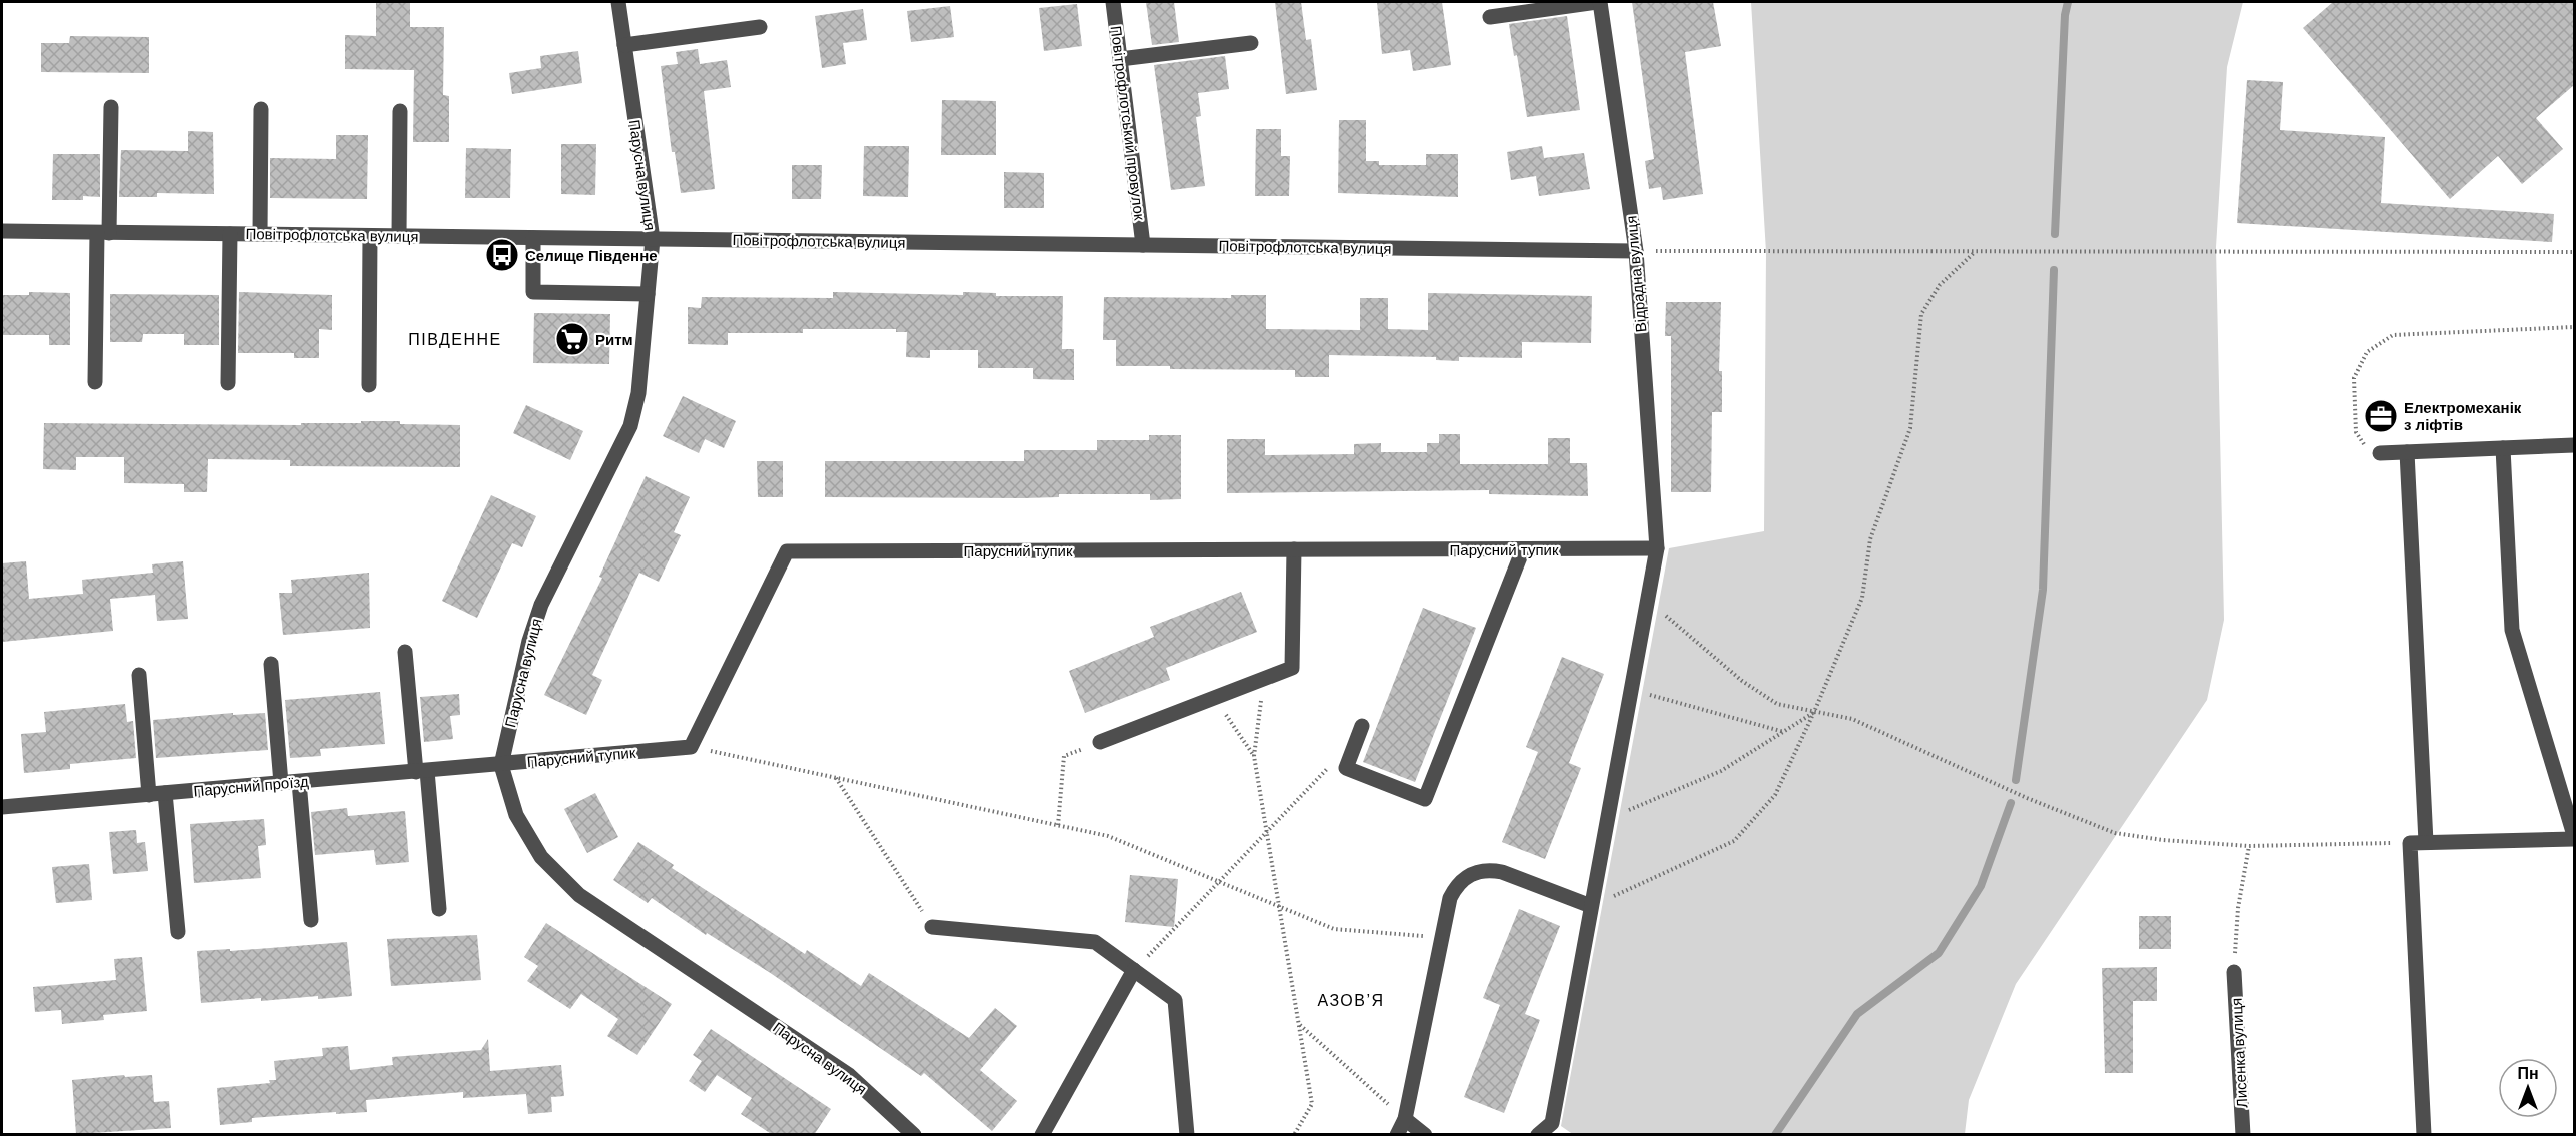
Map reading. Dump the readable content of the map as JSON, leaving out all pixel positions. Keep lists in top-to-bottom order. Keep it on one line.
{"streets":{"street":["Повітрофлотський провулок","Парусна вулиця","Повітрофлотська вулиця","Відрадна вулиця","Парусний тупик","Парусний проїзд","Лисенка вулиця"]},"crossings":[["Повітрофлотський провулок","Повітрофлотська вулиця"],["Парусна вулиця","Повітрофлотська вулиця"],["Парусна вулиця","Парусний тупик"],["Парусна вулиця","Парусний проїзд"],["Повітрофлотська вулиця","Відрадна вулиця"],["Відрадна вулиця","Парусний тупик"],["Парусний тупик","Парусний проїзд"]],"districts":["ПІВДЕННЕ","АЗОВ’Я"],"places":{"bus stop":["Селище Південне"],"supermarket":["Ритм"],"office":["Електромеханік з ліфтів"]},"north":"top"}
